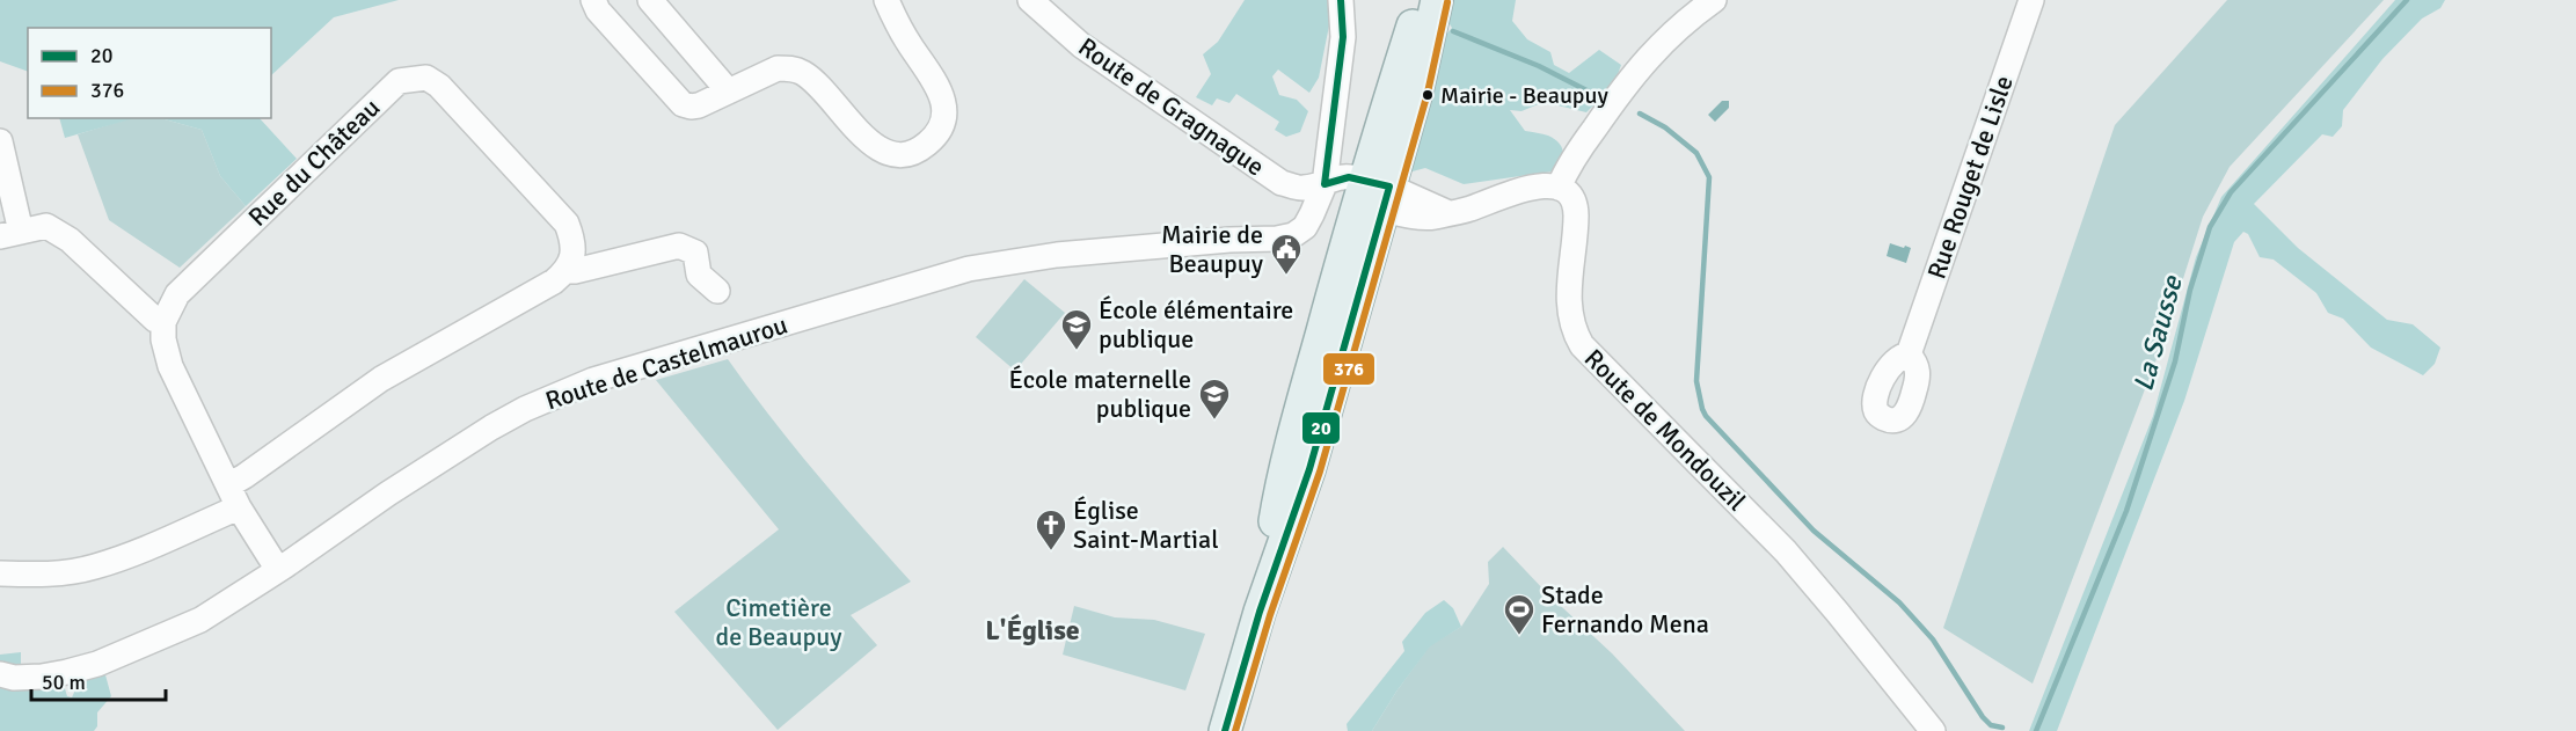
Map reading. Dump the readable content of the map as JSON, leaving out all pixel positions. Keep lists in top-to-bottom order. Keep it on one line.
{"streets":{"street":["Route de Gragnague","Rue du Château","Rue Rouget de Lisle","Route de Castelmaurou","Route de Mondouzil"]},"crossings":[["Route de Gragnague","Route de Castelmaurou"]],"districts":["L'Église"],"water":["La Sausse"],"parks":["Cimetière de Beaupuy"],"places":{"other":["Mairie - Beaupuy"],"public building":["Mairie de Beaupuy"],"school or university":["École élémentaire publique","École maternelle publique"],"church":["Église Saint-Martial"],"sports":["Stade Fernando Mena"]},"lines":["transit line 20","transit line 376"],"legend":["20","376"],"scale_bar":"50 m"}
